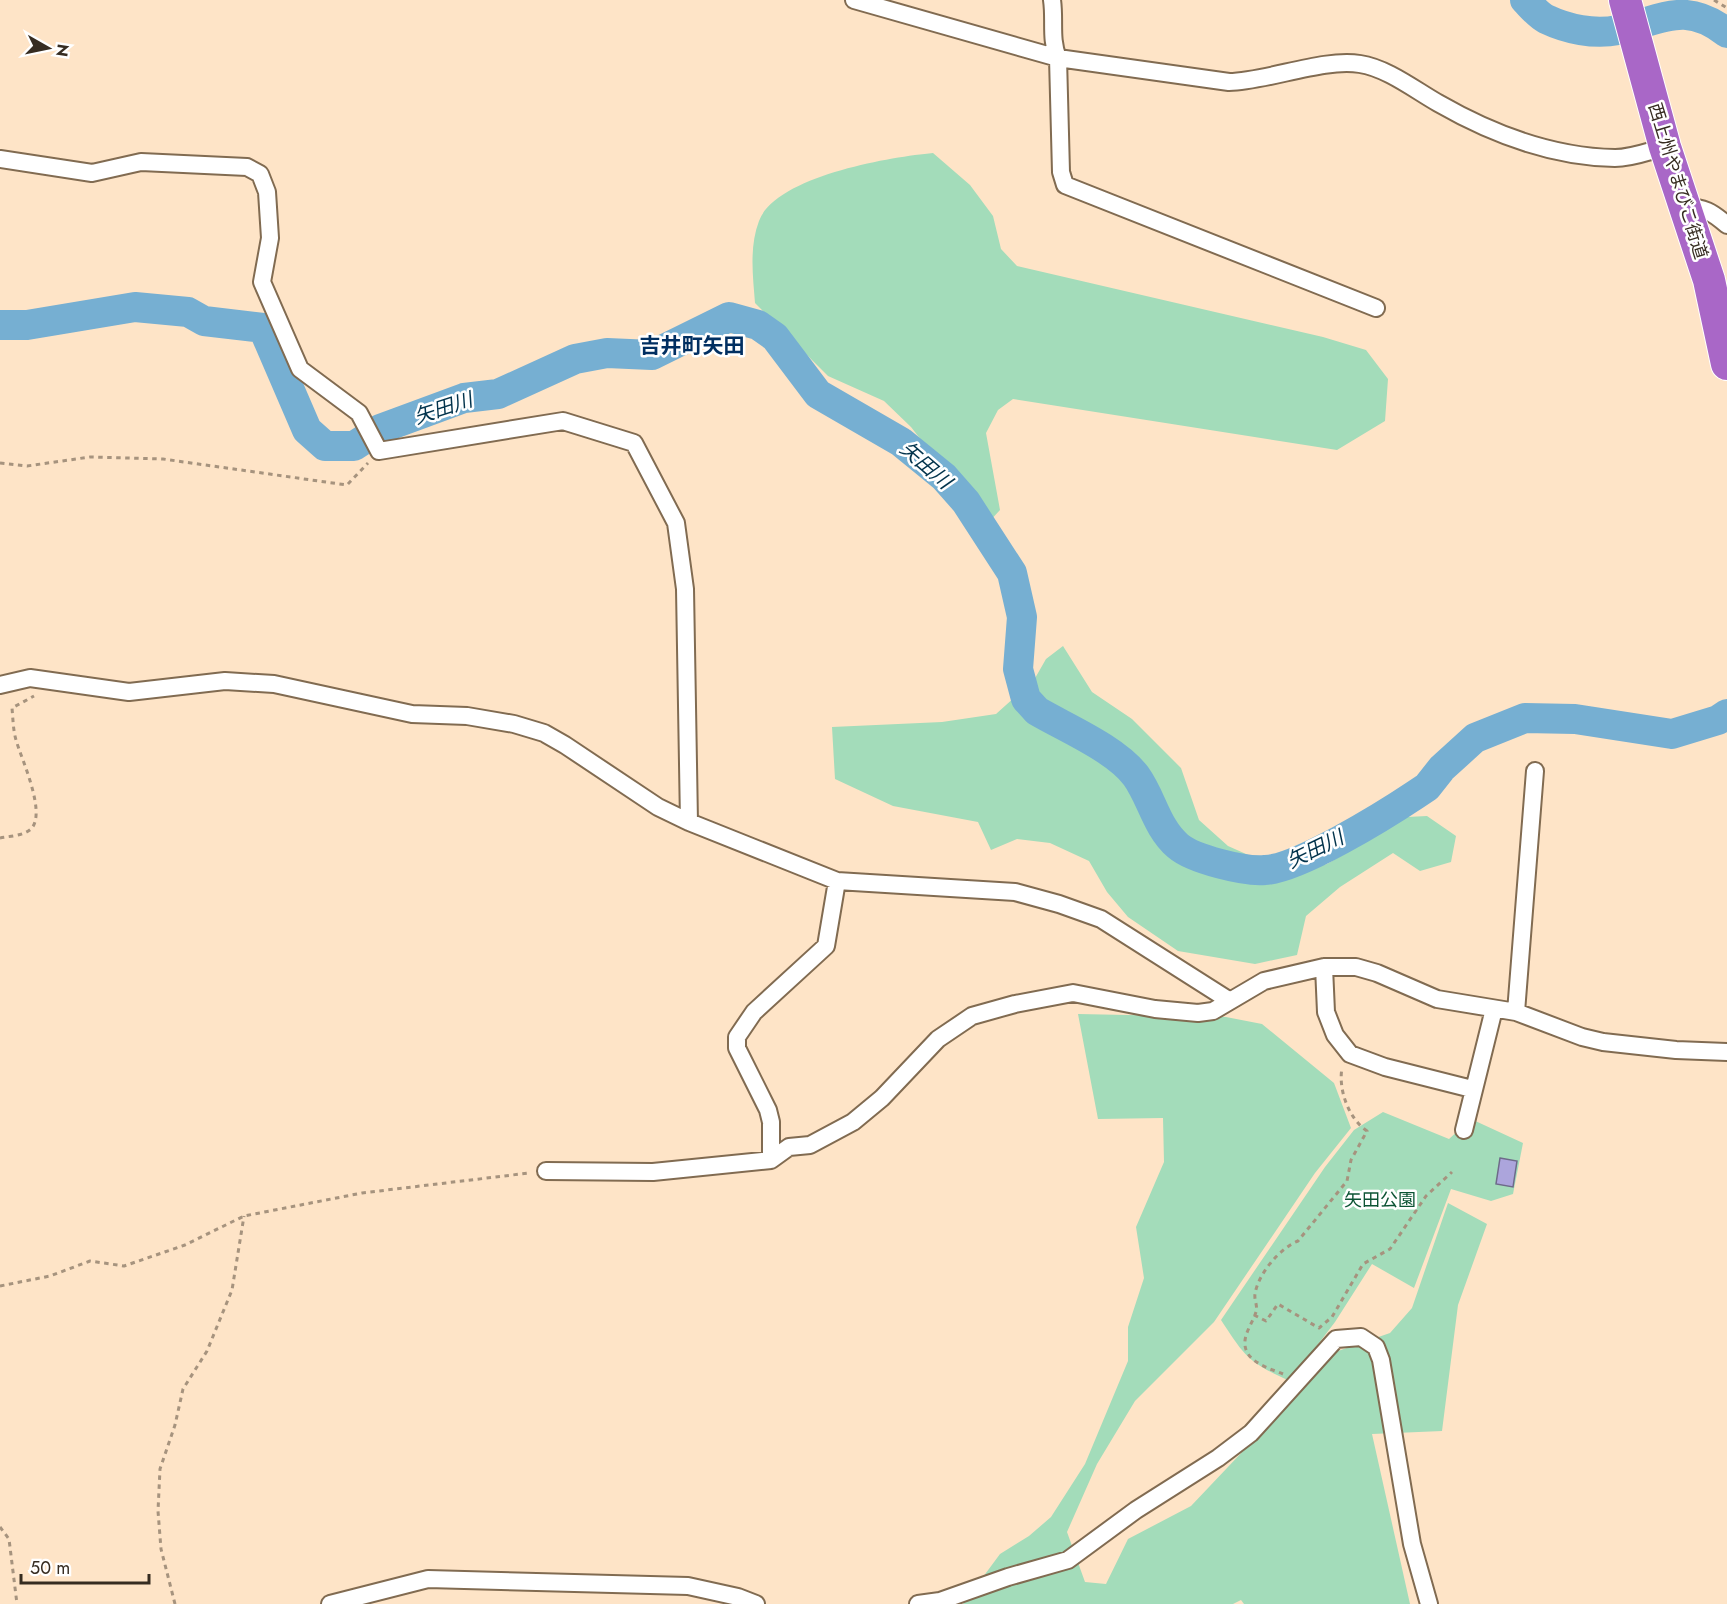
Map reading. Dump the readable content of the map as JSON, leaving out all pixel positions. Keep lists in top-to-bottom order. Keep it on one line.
{"streets":{"highway":["西上州やまびこ街道"]},"districts":["吉井町矢田"],"water":["矢田川"],"parks":["矢田公園"],"scale_bar":"50 m","north":"right"}
